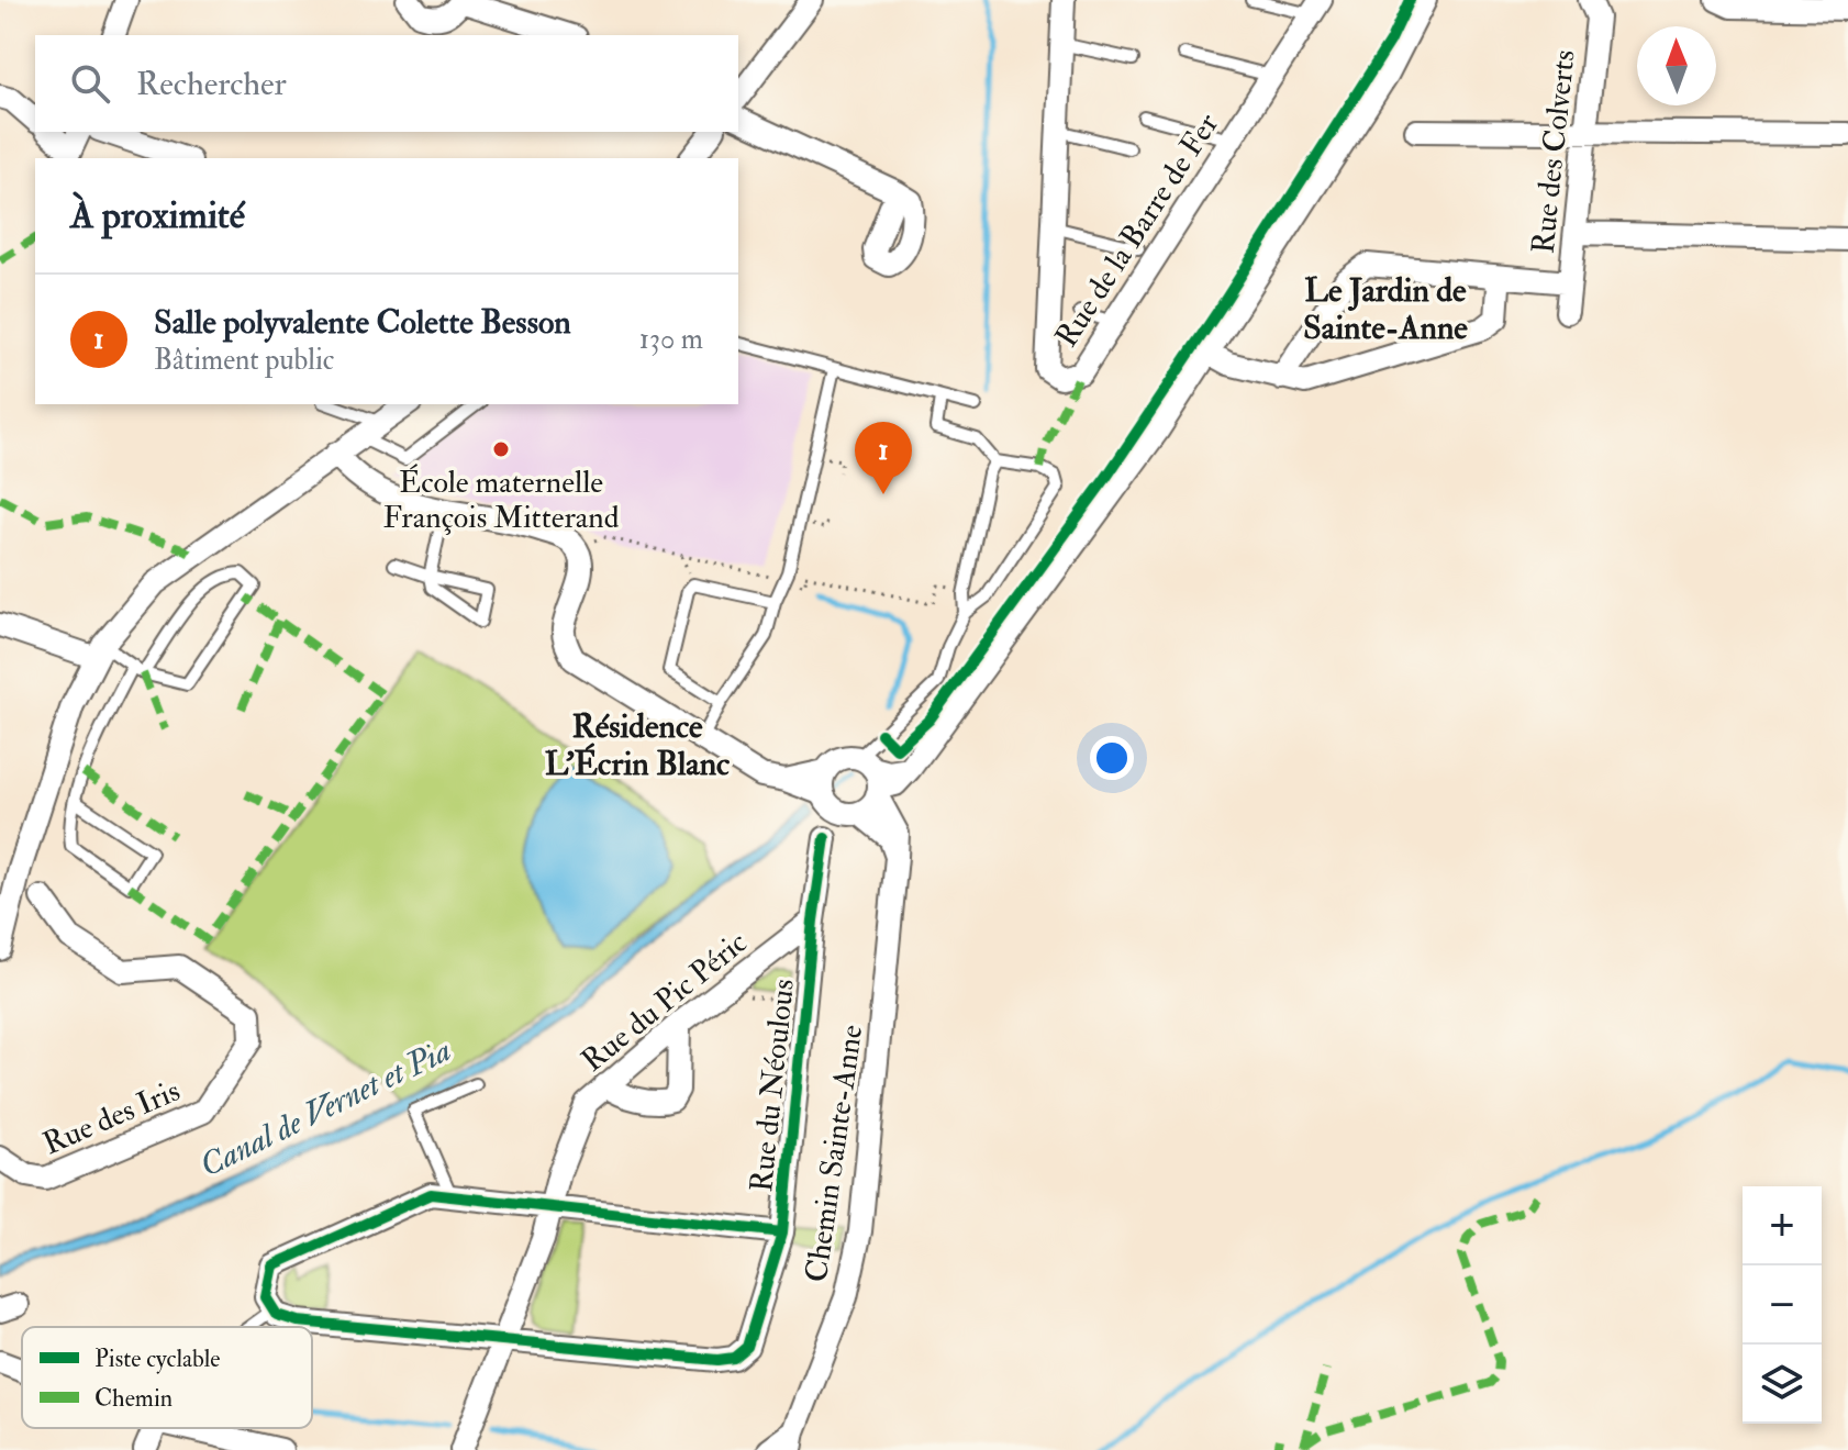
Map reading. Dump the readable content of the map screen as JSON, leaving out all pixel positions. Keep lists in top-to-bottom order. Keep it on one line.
{"streets":{"street":["Rue des Colverts","Rue de la Barre de Fer","Rue du Pic Péric","Rue du Néoulous","Rue des Iris","Chemin Sainte-Anne"]},"crossings":[["Rue du Pic Péric","Rue du Néoulous"]],"districts":["Le Jardin de Sainte-Anne","Résidence L'Écrin Blanc"],"water":["Canal de Vernet et Pia"],"places":["École maternelle François Mitterand"],"legend":["Piste cyclable","Chemin"],"north":"top","page":{"search":"Rechercher","heading":"À proximité","list":[{"mark":"1","name":"Salle polyvalente Colette Besson","note":"Bâtiment public","value":"130 m"}],"pins":"1","map_buttons":["+","−"]}}
